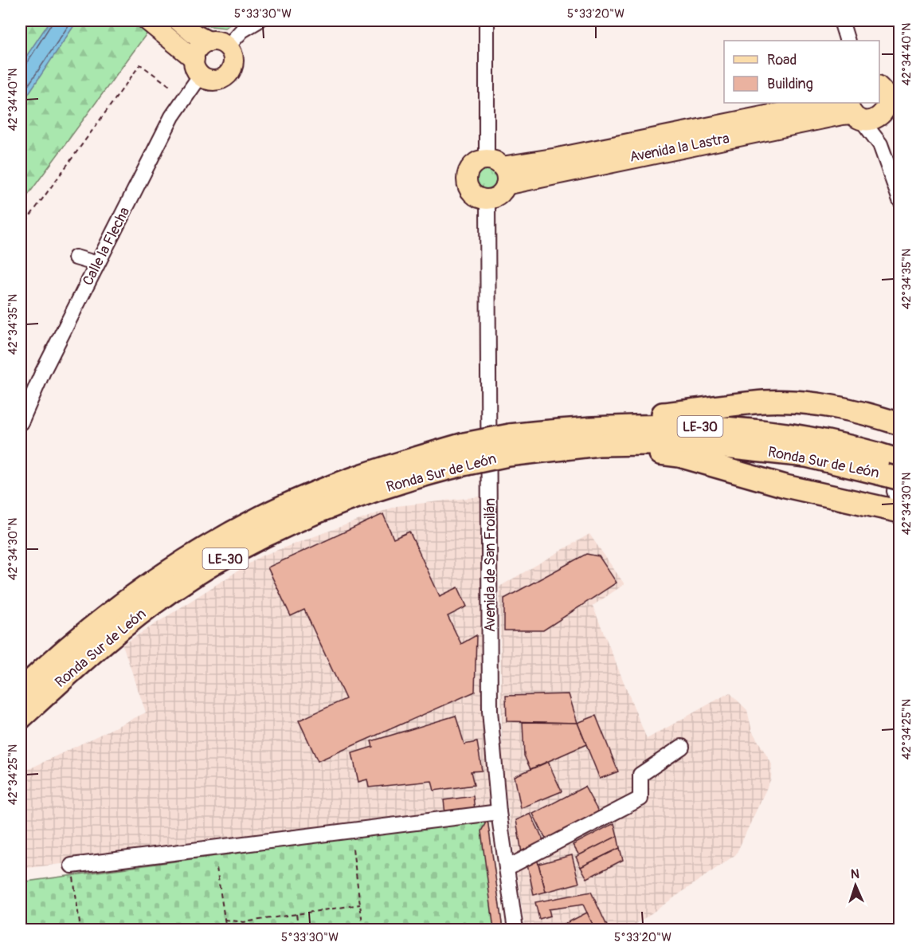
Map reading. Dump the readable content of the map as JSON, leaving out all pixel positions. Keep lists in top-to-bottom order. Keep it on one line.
{"streets":{"highway":["LE-30","Ronda Sur de León"],"main road":["Avenida la Lastra"],"street":["Calle la Flecha","Avenida de San Froilán"]},"crossings":[["Avenida la Lastra","Avenida de San Froilán"]],"legend":["Road","Building"],"north":"top","coordinates":["5°33'30\"W","5°33'20\"W","42°34'40\"N","42°34'35\"N","42°34'30\"N","42°34'25\"N"]}
